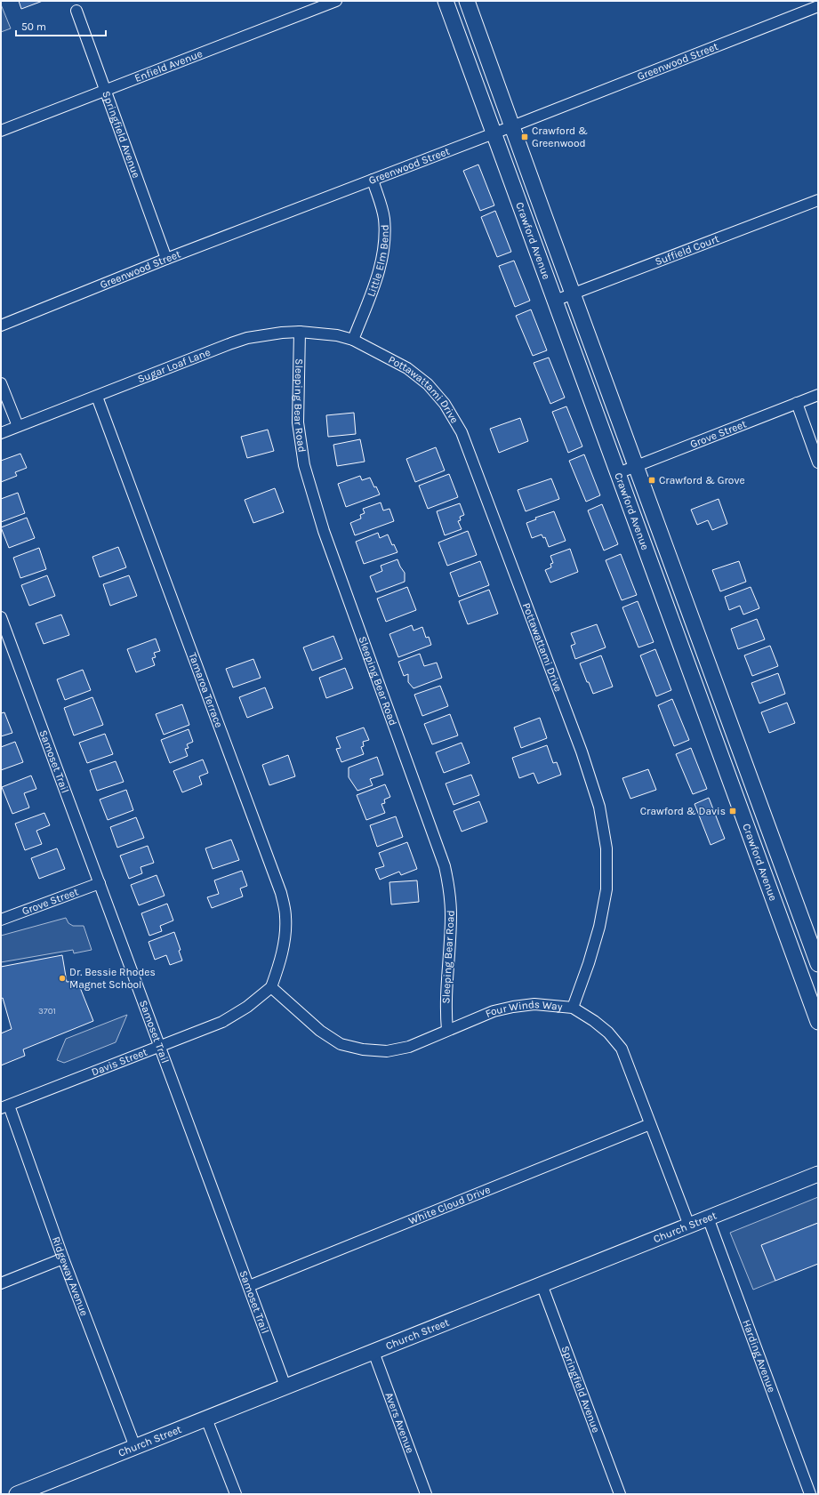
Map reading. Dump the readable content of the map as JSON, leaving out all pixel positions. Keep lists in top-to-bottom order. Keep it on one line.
{"streets":{"main road":["Crawford Avenue","Church Street"],"street":["Greenwood Street","Enfield Avenue","Springfield Avenue","Suffield Court","Little Elm Bend","Sugar Loaf Lane","Pottawattami Drive","Sleeping Bear Road","Grove Street","Tamaroa Terrace","Samoset Trail","Four Winds Way","Davis Street","White Cloud Drive","Ridgeway Avenue","Harding Avenue","Avers Avenue"]},"crossings":[["Greenwood Street","Springfield Avenue"],["Greenwood Street","Crawford Avenue"],["Greenwood Street","Little Elm Bend"],["Enfield Avenue","Springfield Avenue"],["Springfield Avenue","Church Street"],["Crawford Avenue","Suffield Court"],["Crawford Avenue","Grove Street"],["Little Elm Bend","Sugar Loaf Lane"],["Little Elm Bend","Pottawattami Drive"],["Sugar Loaf Lane","Pottawattami Drive"],["Sugar Loaf Lane","Sleeping Bear Road"],["Sugar Loaf Lane","Tamaroa Terrace"],["Pottawattami Drive","Four Winds Way"],["Sleeping Bear Road","Four Winds Way"],["Grove Street","Samoset Trail"],["Tamaroa Terrace","Four Winds Way"],["Tamaroa Terrace","Davis Street"],["Samoset Trail","Davis Street"],["Samoset Trail","White Cloud Drive"],["Samoset Trail","Church Street"],["Four Winds Way","Davis Street"],["Four Winds Way","White Cloud Drive"],["Four Winds Way","Church Street"],["Davis Street","Ridgeway Avenue"],["Church Street","Ridgeway Avenue"],["Church Street","Harding Avenue"],["Church Street","Avers Avenue"]],"places":{"transit":["Crawford & Greenwood","Crawford & Grove","Crawford & Davis"],"other":["Dr. Bessie Rhodes Magnet School"]},"house_numbers":["3701"],"scale_bar":"50 m"}
